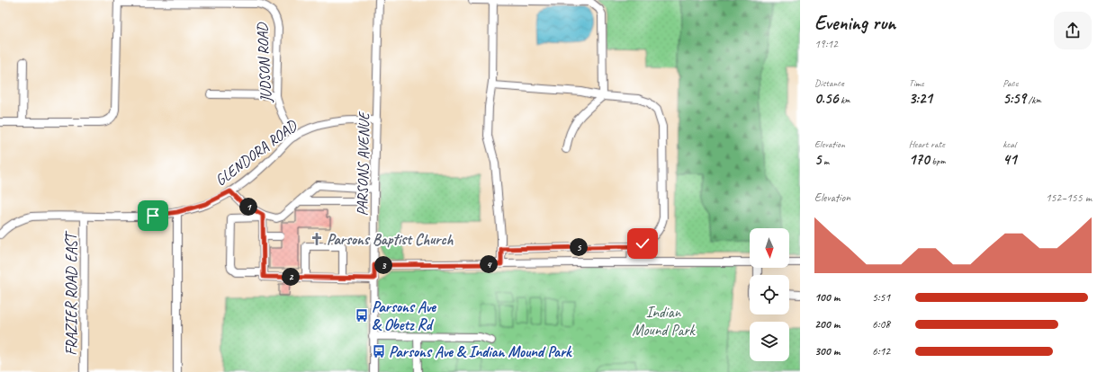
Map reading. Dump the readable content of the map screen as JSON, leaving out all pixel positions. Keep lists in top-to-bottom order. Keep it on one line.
{"streets":{"street":["JUDSON ROAD","GLENDORA ROAD","PARSONS AVENUE","FRAZIER ROAD EAST"]},"crossings":[["JUDSON ROAD","GLENDORA ROAD"],["GLENDORA ROAD","PARSONS AVENUE"],["GLENDORA ROAD","FRAZIER ROAD EAST"]],"parks":["Indian Mound Park"],"places":{"church":["Parsons Baptist Church"],"bus stop":["Parsons Ave & Obetz Rd","Parsons Ave & Indian Mound Park"]},"north":"bottom","page":{"heading":["Evening run","19:12"],"stats":[["Distance","0.56 km"],["Time","3:21"],["Pace","5:59 /km"],["Elevation","5 m"],["Heart rate","170 bpm"],["kcal","41"]],"chart":["Elevation","152–155 m"],"pins":["1","5","4","3","2"],"list":[{"name":"100 m","note":"5:51"},{"name":"200 m","note":"6:08"},{"name":"300 m","note":"6:12"}]}}
